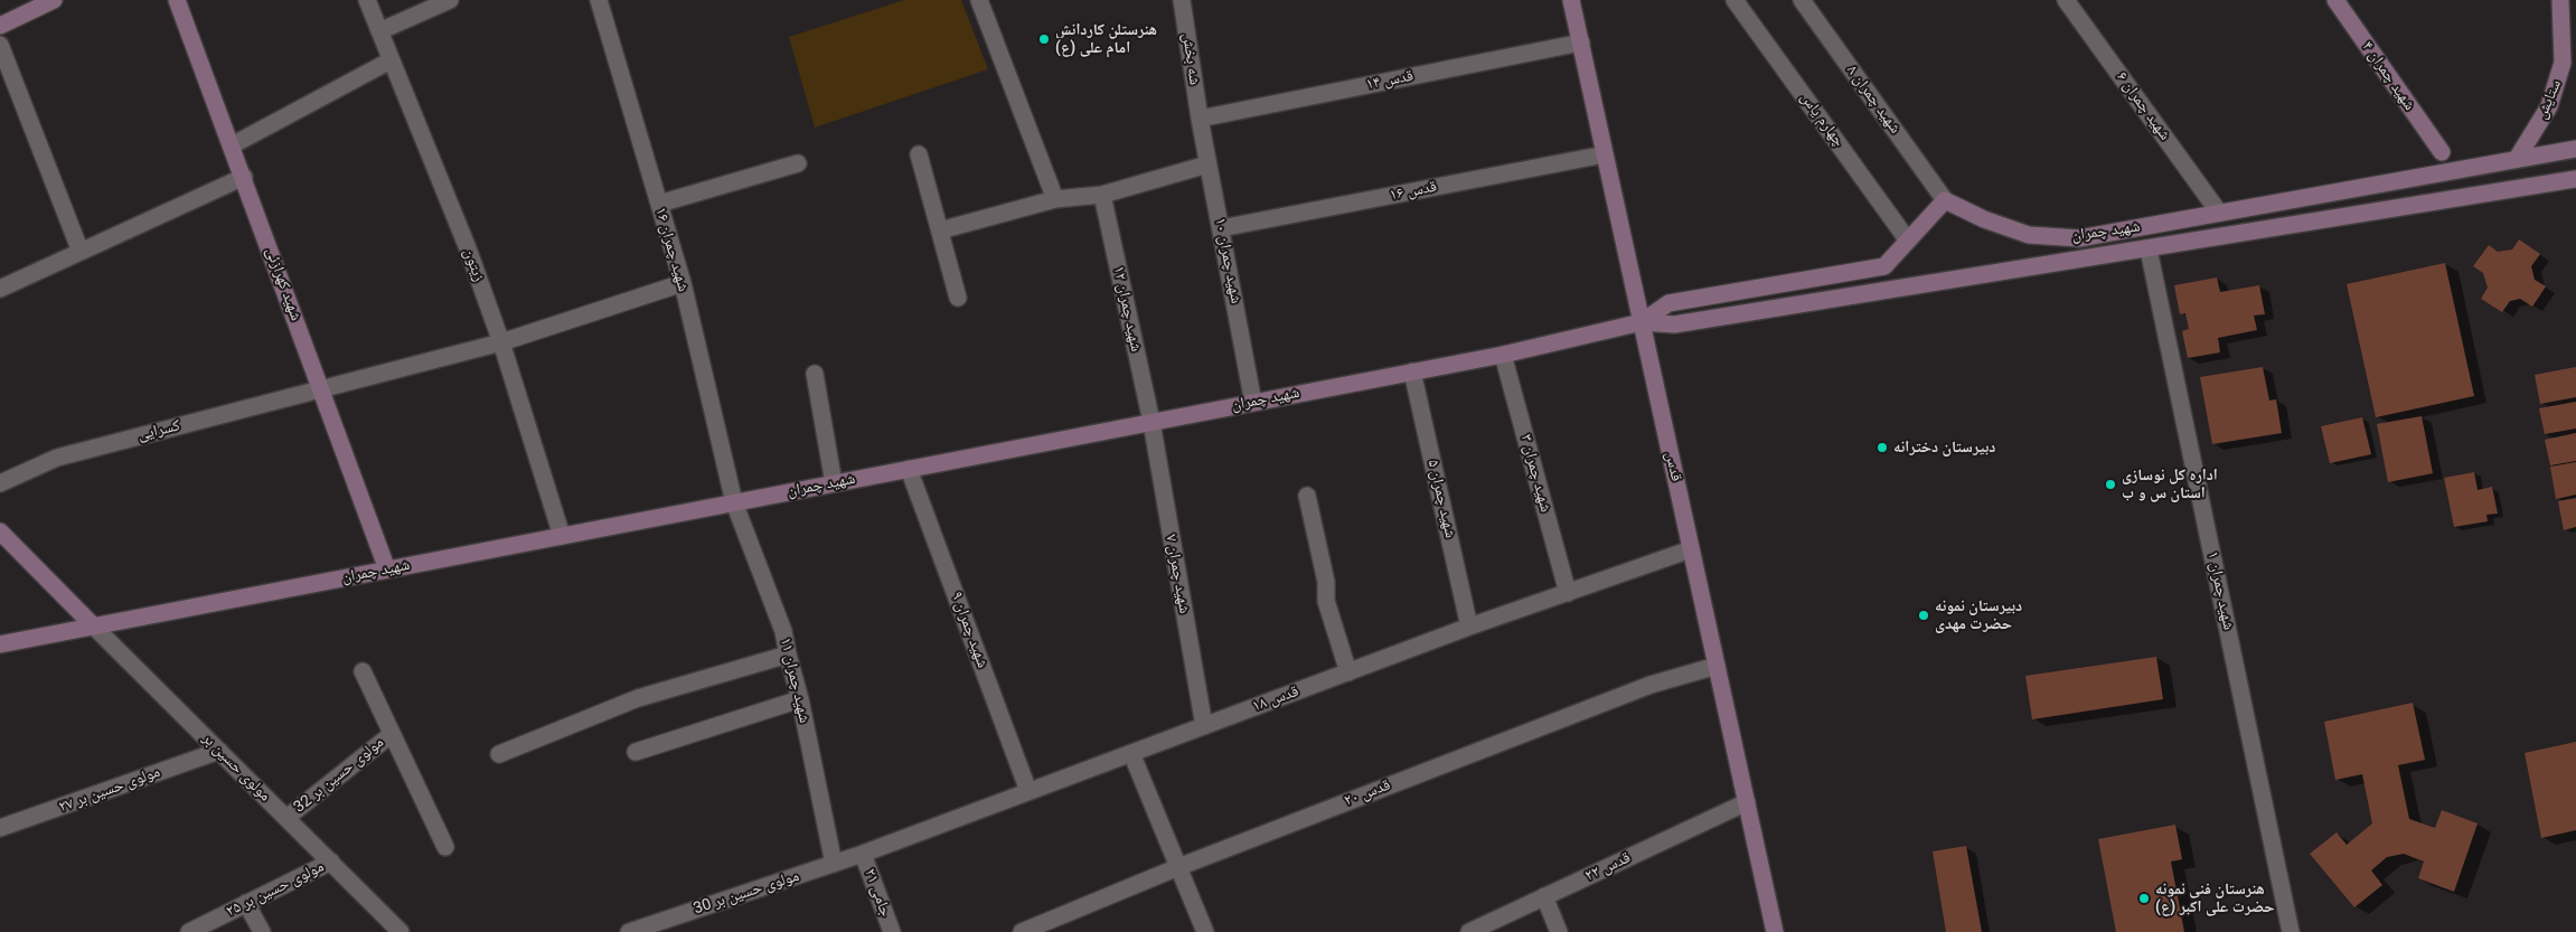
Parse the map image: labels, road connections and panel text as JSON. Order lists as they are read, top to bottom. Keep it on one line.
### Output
{"streets":{"street":["شه بخش","شهید چمران ۴","قدس ۱۴","شهید چمران ۸","ستایش","شهید چمران ۶","چهارم یاس","قدس ۱۶","شهید چمران","شهید چمران ۱۶","شهید چمران ۱۰","زیتون","شهید کهرازئی","شهید چمران ۱۲","کسرایی","قدس","شهید چمران ۳","شهید چمران ۵","شهید چمران ۷","شهید چمران ۱","شهید چمران ۹","شهید چمران ۱۱","قدس ۱۸","مولوی حسین بر","مولوی حسین بر 32","مولوی حسین بر ۲۷","قدس ۲۰","قدس ۲۲","مولوی حسین بر ۲۵","مولوی حسین بر 30","جامی ۲۱"]},"crossings":[["شه بخش","قدس ۱۴"],["شه بخش","شهید چمران ۱۰"],["قدس ۱۴","شهید چمران ۱۰"],["قدس ۱۴","قدس"],["شهید چمران ۸","شهید چمران"],["ستایش","شهید چمران"],["شهید چمران ۶","شهید چمران"],["چهارم یاس","شهید چمران"],["قدس ۱۶","شهید چمران ۱۰"],["قدس ۱۶","قدس"],["شهید چمران","شهید چمران ۱۶"],["شهید چمران","شهید چمران ۱۰"],["شهید چمران","زیتون"],["شهید چمران","شهید کهرازئی"],["شهید چمران","شهید چمران ۱۲"],["شهید چمران","قدس"],["شهید چمران","شهید چمران ۳"],["شهید چمران","شهید چمران ۵"],["شهید چمران","شهید چمران ۷"],["شهید چمران","شهید چمران ۱"],["شهید چمران","شهید چمران ۹"],["شهید چمران","شهید چمران ۱۱"],["شهید چمران","مولوی حسین بر"],["شهید چمران ۱۶","کسرایی"],["شهید چمران ۱۶","شهید چمران ۱۱"],["زیتون","کسرایی"],["شهید کهرازئی","کسرایی"],["شهید چمران ۱۲","شهید چمران ۷"],["قدس","قدس ۱۸"],["قدس","قدس ۲۰"],["قدس","قدس ۲۲"],["شهید چمران ۳","قدس ۱۸"],["شهید چمران ۵","قدس ۱۸"],["شهید چمران ۷","قدس ۱۸"],["شهید چمران ۹","قدس ۱۸"],["شهید چمران ۱۱","مولوی حسین بر 30"],["قدس ۱۸","مولوی حسین بر 30"],["قدس ۱۸","جامی ۲۱"],["مولوی حسین بر","مولوی حسین بر 32"],["مولوی حسین بر","مولوی حسین بر ۲۷"],["مولوی حسین بر","مولوی حسین بر ۲۵"],["مولوی حسین بر 30","جامی ۲۱"]],"places":["هنرستلن کاردانش امام علی (ع)","دبیرستان دخترانه","اداره کل نوسازی استان س و ب","دبیرستان نمونه حضرت مهدی","هنرستان فنی نمونه حضرت علی اکبر (ع)"]}
